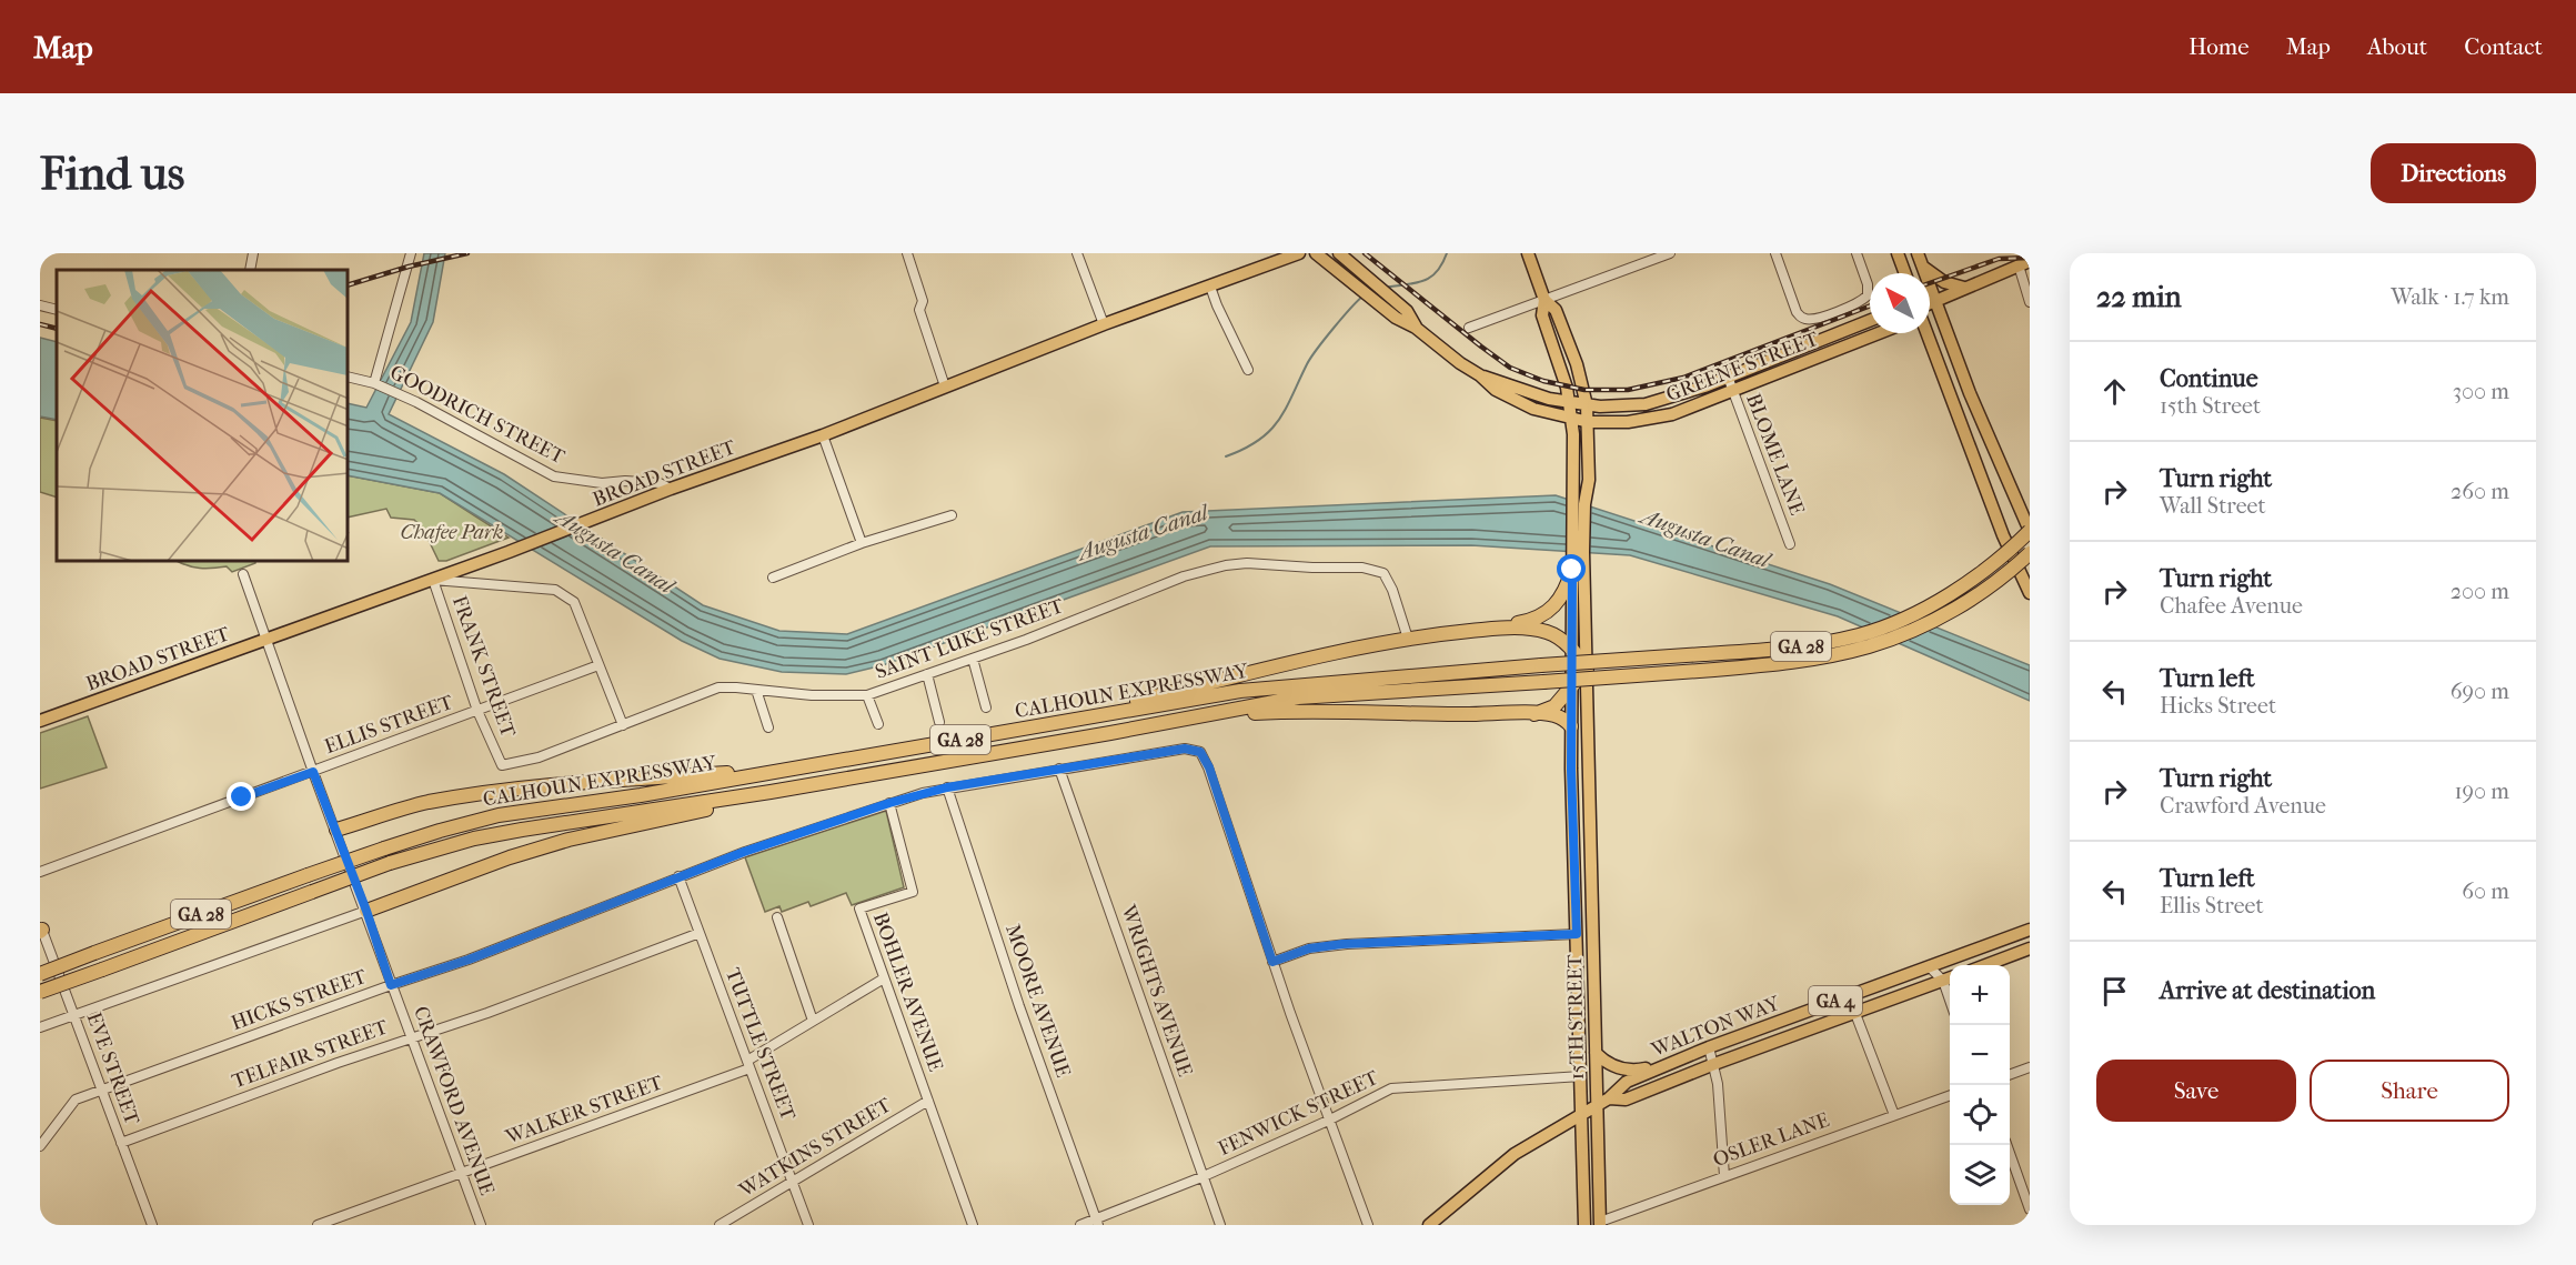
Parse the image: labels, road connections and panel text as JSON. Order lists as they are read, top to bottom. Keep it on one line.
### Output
{"streets":{"highway":["GA 28","CALHOUN EXPRESSWAY"],"main road":["GREENE STREET","BROAD STREET","GA 4","15TH STREET","WALTON WAY"],"street":["GOODRICH STREET","BLOME LANE","SAINT LUKE STREET","FRANK STREET","ELLIS STREET","WRIGHTS AVENUE","BOHLER AVENUE","HICKS STREET","MOORE AVENUE","TUTTLE STREET","TELFAIR STREET","EVE STREET","CRAWFORD AVENUE","WALKER STREET","FENWICK STREET","OSLER LANE","WATKINS STREET"]},"crossings":[["GREENE STREET","BLOME LANE"],["GREENE STREET","15TH STREET"],["GOODRICH STREET","BROAD STREET"],["BROAD STREET","FRANK STREET"],["BROAD STREET","CRAWFORD AVENUE"],["SAINT LUKE STREET","FRANK STREET"],["FRANK STREET","ELLIS STREET"],["ELLIS STREET","CRAWFORD AVENUE"],["WRIGHTS AVENUE","HICKS STREET"],["WRIGHTS AVENUE","FENWICK STREET"],["BOHLER AVENUE","HICKS STREET"],["BOHLER AVENUE","WALKER STREET"],["BOHLER AVENUE","WATKINS STREET"],["HICKS STREET","MOORE AVENUE"],["HICKS STREET","TUTTLE STREET"],["HICKS STREET","EVE STREET"],["HICKS STREET","CRAWFORD AVENUE"],["MOORE AVENUE","FENWICK STREET"],["15TH STREET","WALTON WAY"],["15TH STREET","FENWICK STREET"],["15TH STREET","OSLER LANE"],["TUTTLE STREET","TELFAIR STREET"],["TUTTLE STREET","WALKER STREET"],["TUTTLE STREET","WATKINS STREET"],["TELFAIR STREET","EVE STREET"],["TELFAIR STREET","CRAWFORD AVENUE"],["CRAWFORD AVENUE","WALKER STREET"]],"water":["Augusta Canal"],"parks":["Chafee Park"],"north":"top left","page":{"header":"Map","nav":["Home","Map","About","Contact"],"buttons":["Directions",["Save","Share"]],"title":"Find us","heading":["22 min","Walk · 1.7 km"],"list":[["Continue","15th Street","300 m"],["Turn right","Wall Street","260 m"],["Turn right","Chafee Avenue","200 m"],["Turn left","Hicks Street","690 m"],["Turn right","Crawford Avenue","190 m"],["Turn left","Ellis Street","60 m"],"Arrive at destination"],"map_buttons":["+","−"]}}
